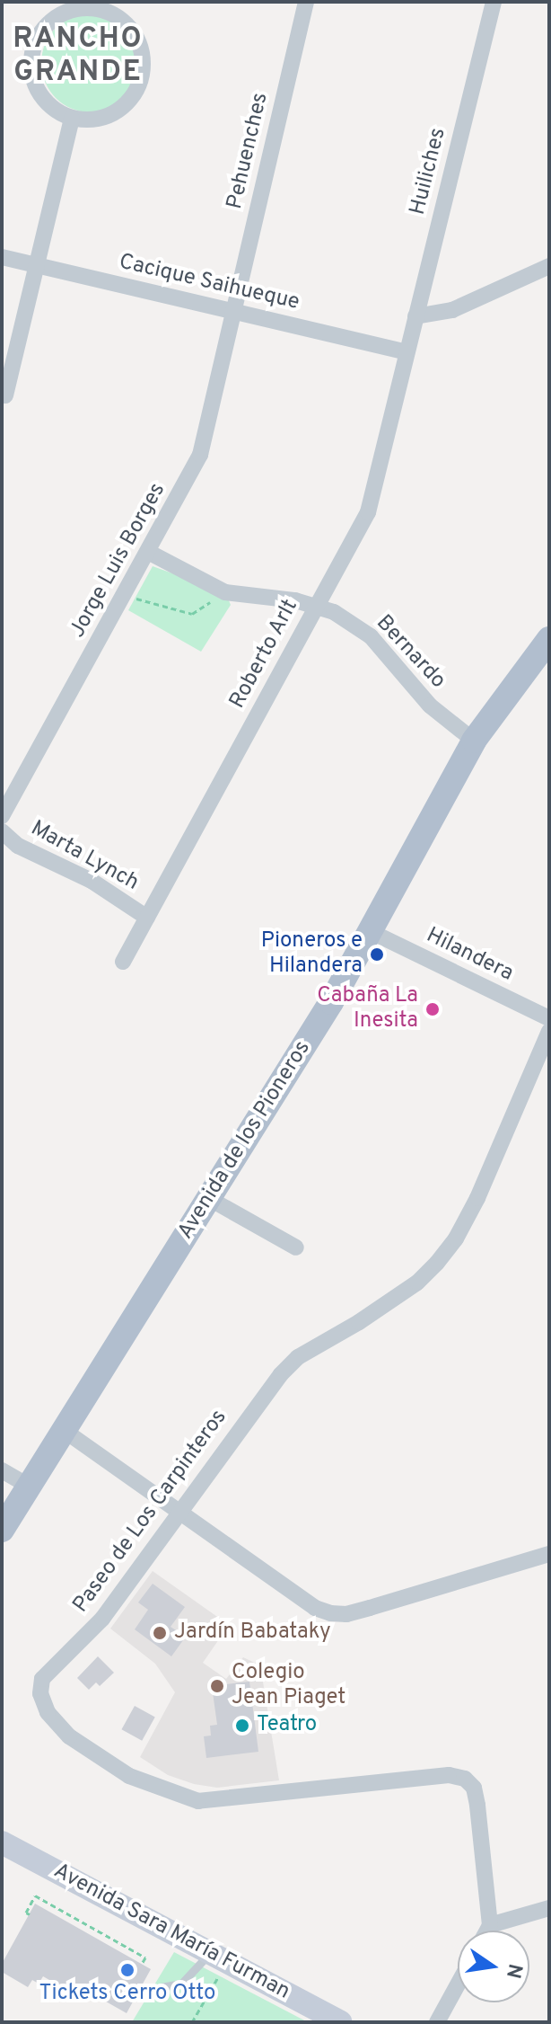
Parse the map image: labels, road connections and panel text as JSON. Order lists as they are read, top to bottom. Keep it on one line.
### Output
{"streets":{"main road":["Avenida de los Pioneros","Avenida Sara María Furman"],"street":["Pehuenches","Huiliches","Cacique Saihueque","Jorge Luis Borges","Bernardo","Roberto Arlt","Marta Lynch","Hilandera","Paseo de Los Carpinteros"]},"crossings":[["Pehuenches","Cacique Saihueque"],["Pehuenches","Jorge Luis Borges"],["Huiliches","Cacique Saihueque"],["Huiliches","Roberto Arlt"],["Cacique Saihueque","Jorge Luis Borges"],["Cacique Saihueque","Roberto Arlt"],["Jorge Luis Borges","Bernardo"],["Bernardo","Roberto Arlt"],["Bernardo","Avenida de los Pioneros"],["Roberto Arlt","Marta Lynch"],["Hilandera","Avenida de los Pioneros"]],"districts":["RANCHO GRANDE"],"places":["Pioneros e Hilandera","Cabaña La Inesita","Jardín Babataky","Colegio Jean Piaget","Teatro","Tickets Cerro Otto"],"north":"right"}
